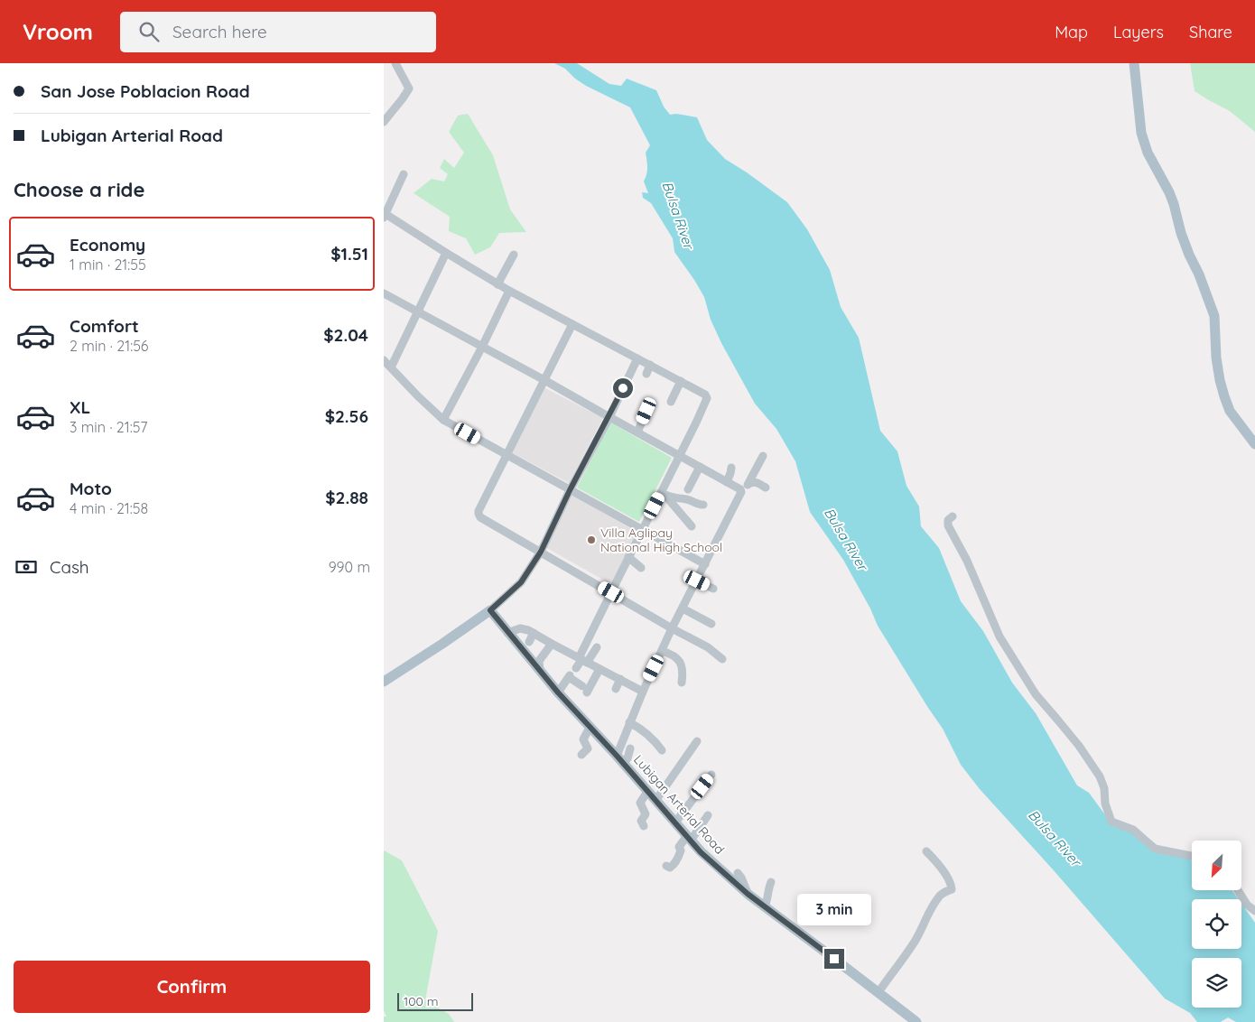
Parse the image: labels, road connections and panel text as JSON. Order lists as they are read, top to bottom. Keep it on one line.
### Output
{"streets":{"main road":["Lubigan Arterial Road"]},"water":["Bulsa River"],"places":["Villa Aglipay National High School"],"scale_bar":"100 m","north":"bottom left","page":{"header":"Vroom","search":"Search here","nav":["Map","Layers","Share"],"banner":["San Jose Poblacion Road","Lubigan Arterial Road"],"heading":"Choose a ride","list":[{"name":"Economy","note":"1 min · 21:55","value":"$1.51"},{"name":"Comfort","note":"2 min · 21:56","value":"$2.04"},{"name":"XL","note":"3 min · 21:57","value":"$2.56"},{"name":"Moto","note":"4 min · 21:58","value":"$2.88"}],"pay":["Cash","990 m"],"bubble":"3 min","buttons":"Confirm","scale":"100 m"}}
